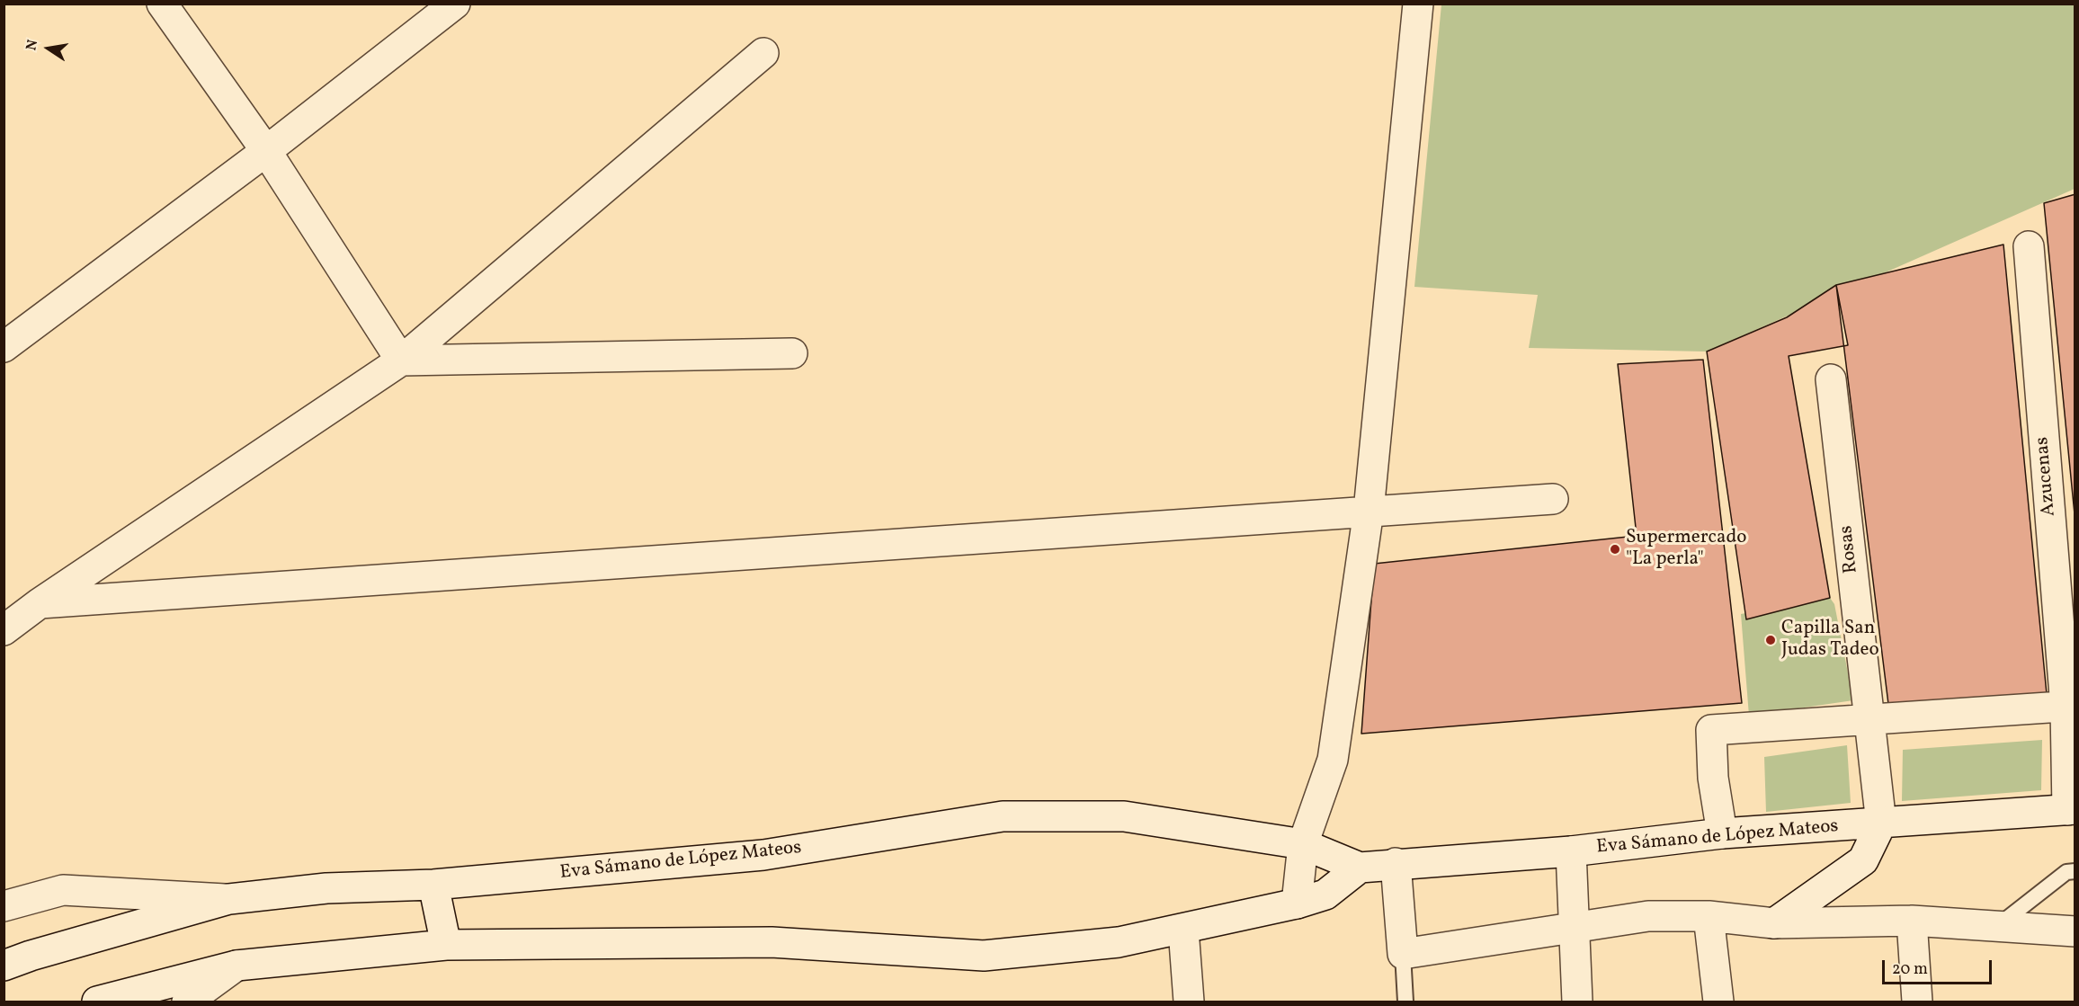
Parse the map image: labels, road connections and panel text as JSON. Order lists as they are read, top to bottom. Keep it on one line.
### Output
{"streets":{"street":["Azucenas","Rosas","Eva Sámano de López Mateos"]},"crossings":[["Azucenas","Eva Sámano de López Mateos"],["Rosas","Eva Sámano de López Mateos"]],"places":["Supermercado \"La perla\"","Capilla San Judas Tadeo"],"scale_bar":"20 m","north":"left"}
